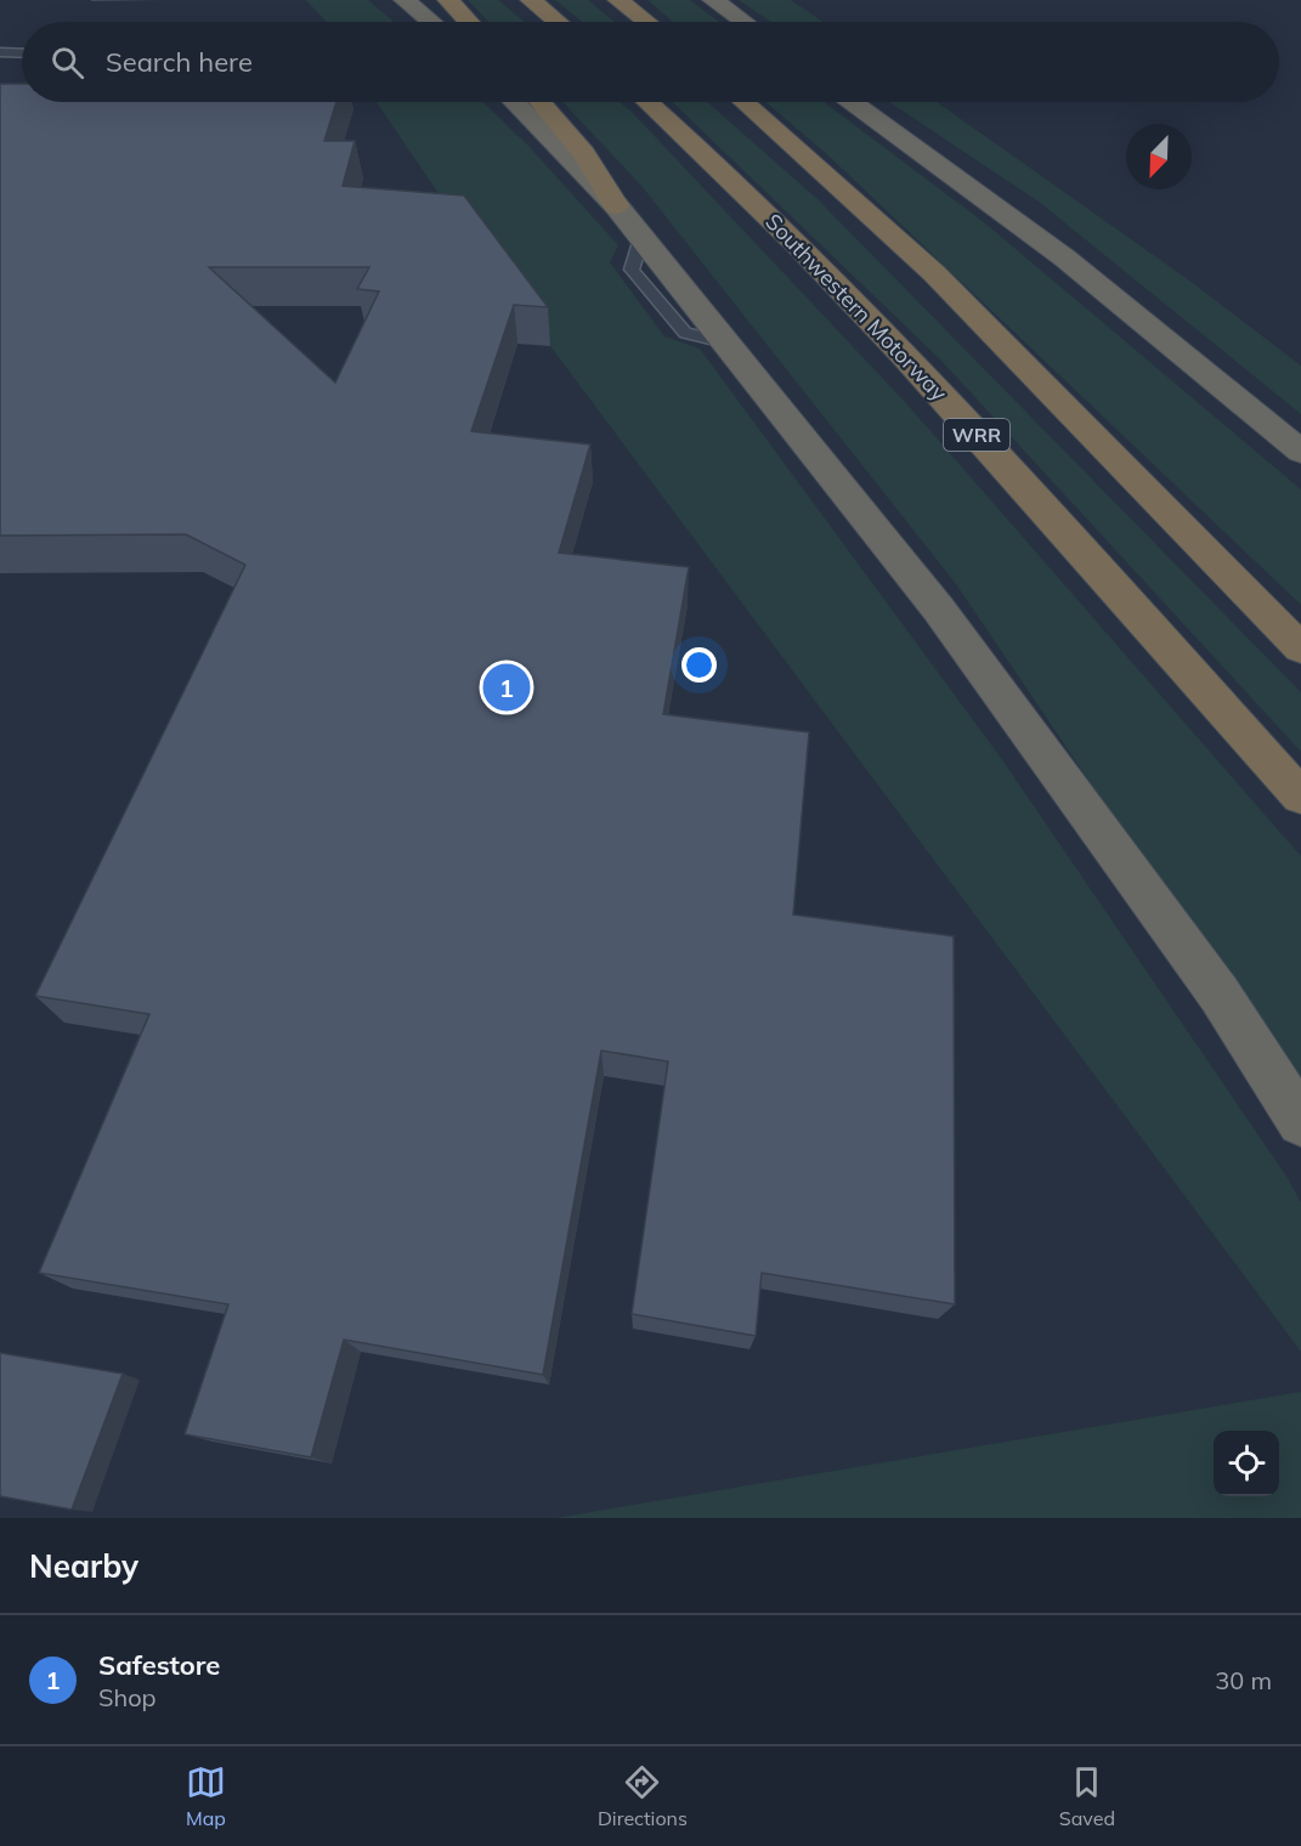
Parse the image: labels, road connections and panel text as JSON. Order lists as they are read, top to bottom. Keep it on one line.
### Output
{"streets":{"highway":["Southwestern Motorway","WRR"]},"north":"bottom left","page":{"search":"Search here","pins":"1","heading":"Nearby","list":[{"mark":"1","name":"Safestore","note":"Shop","value":"30 m"}],"nav":["Map","Directions","Saved"]}}
